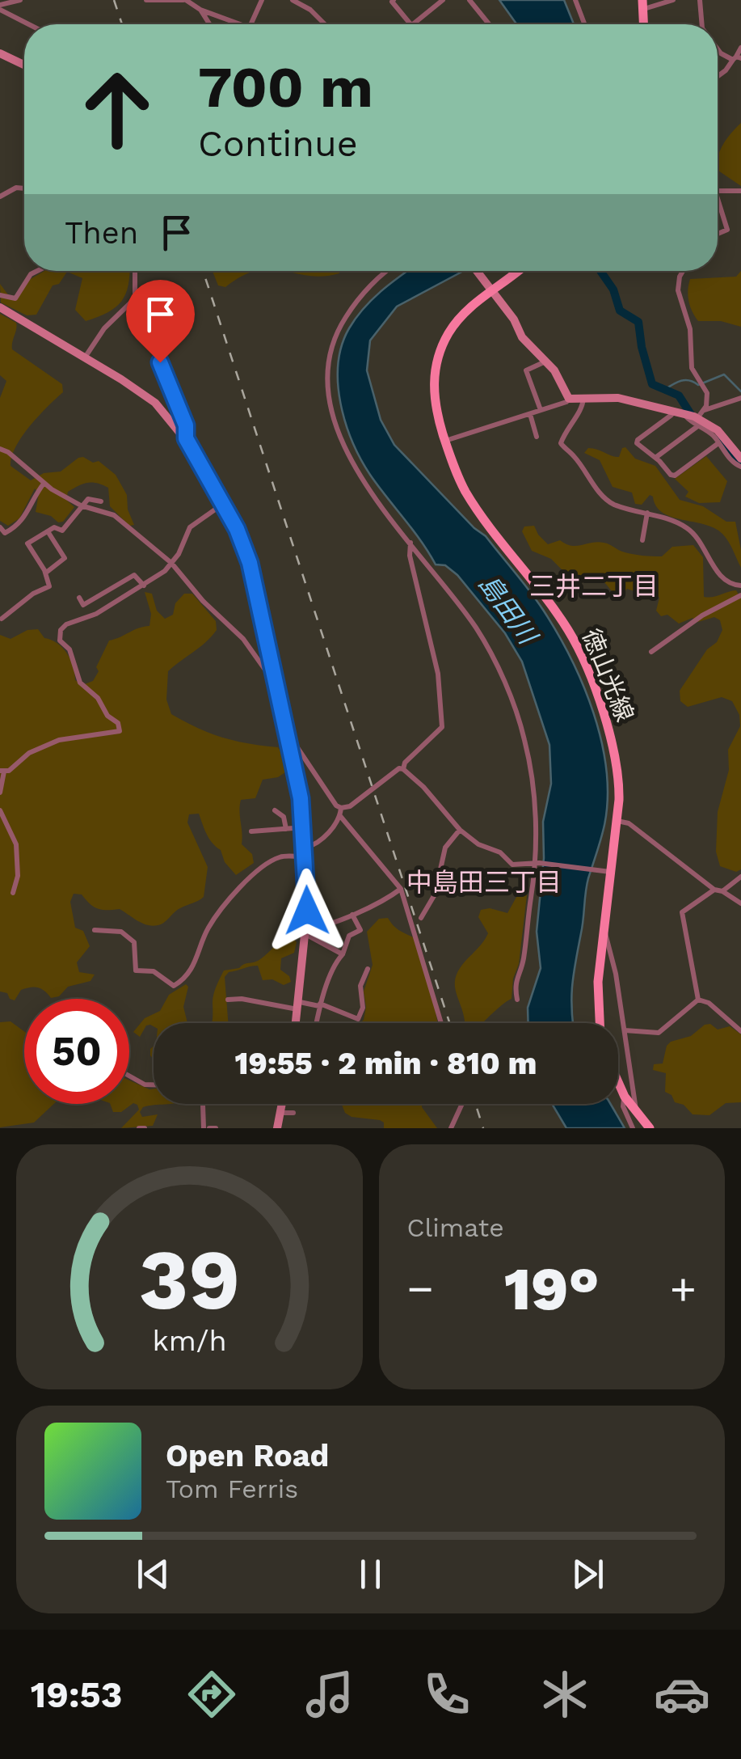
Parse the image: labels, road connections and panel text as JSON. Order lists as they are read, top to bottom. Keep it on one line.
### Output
{"streets":{"main road":["徳山光線"]},"districts":["三井二丁目","中島田三丁目"],"water":["島田川"],"page":{"turn":["700 m","Continue"],"then":"Then","limit":"50","trip":"19:55 · 2 min · 810 m","tile":"Climate","heat":["−","19°","+"],"song":["Open Road","Tom Ferris"],"tabs":"19:53","gauge":["39","km/h"]}}
